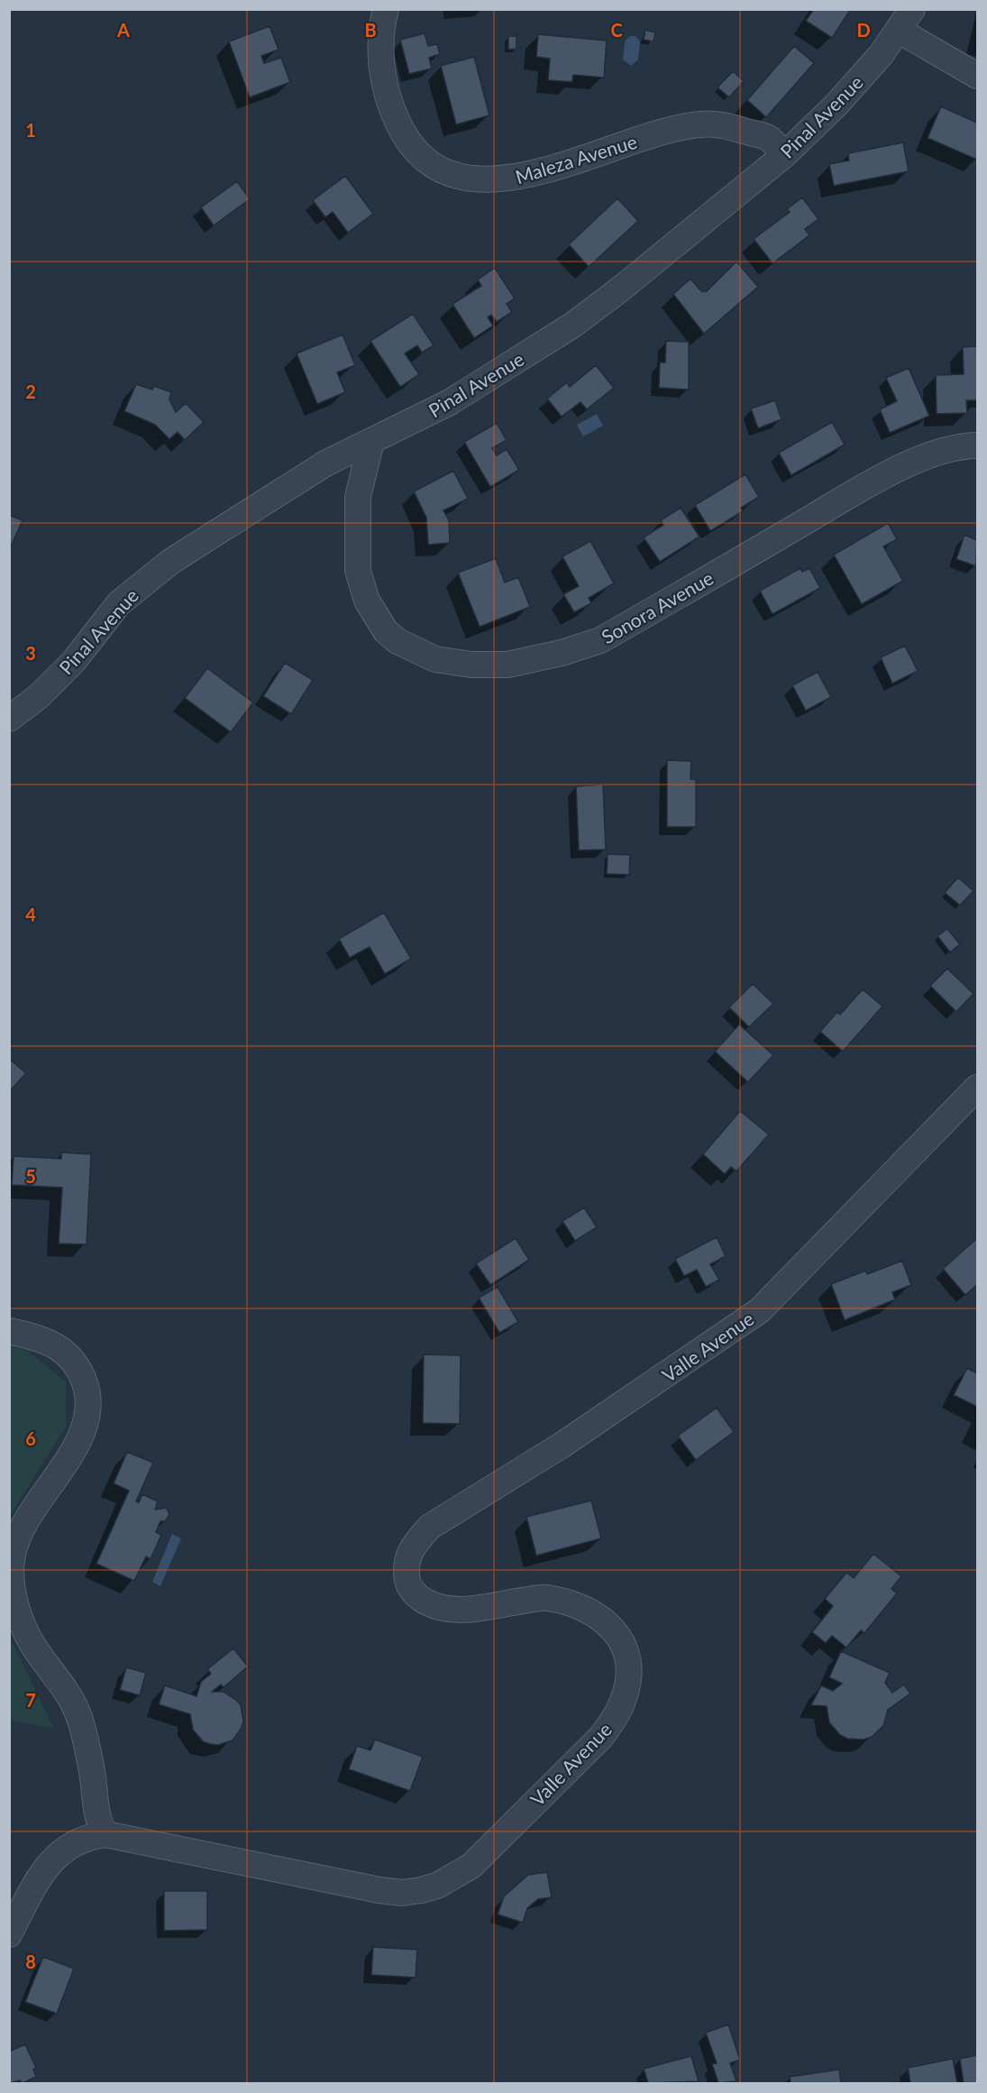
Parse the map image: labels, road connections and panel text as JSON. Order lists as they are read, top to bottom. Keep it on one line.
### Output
{"streets":{"street":["Pinal Avenue","Maleza Avenue","Sonora Avenue","Valle Avenue"]},"crossings":[["Pinal Avenue","Maleza Avenue"],["Pinal Avenue","Sonora Avenue"]],"grid":{"columns":["A","B","C","D"],"rows":["1","2","3","4","5","6","7","8"]}}
